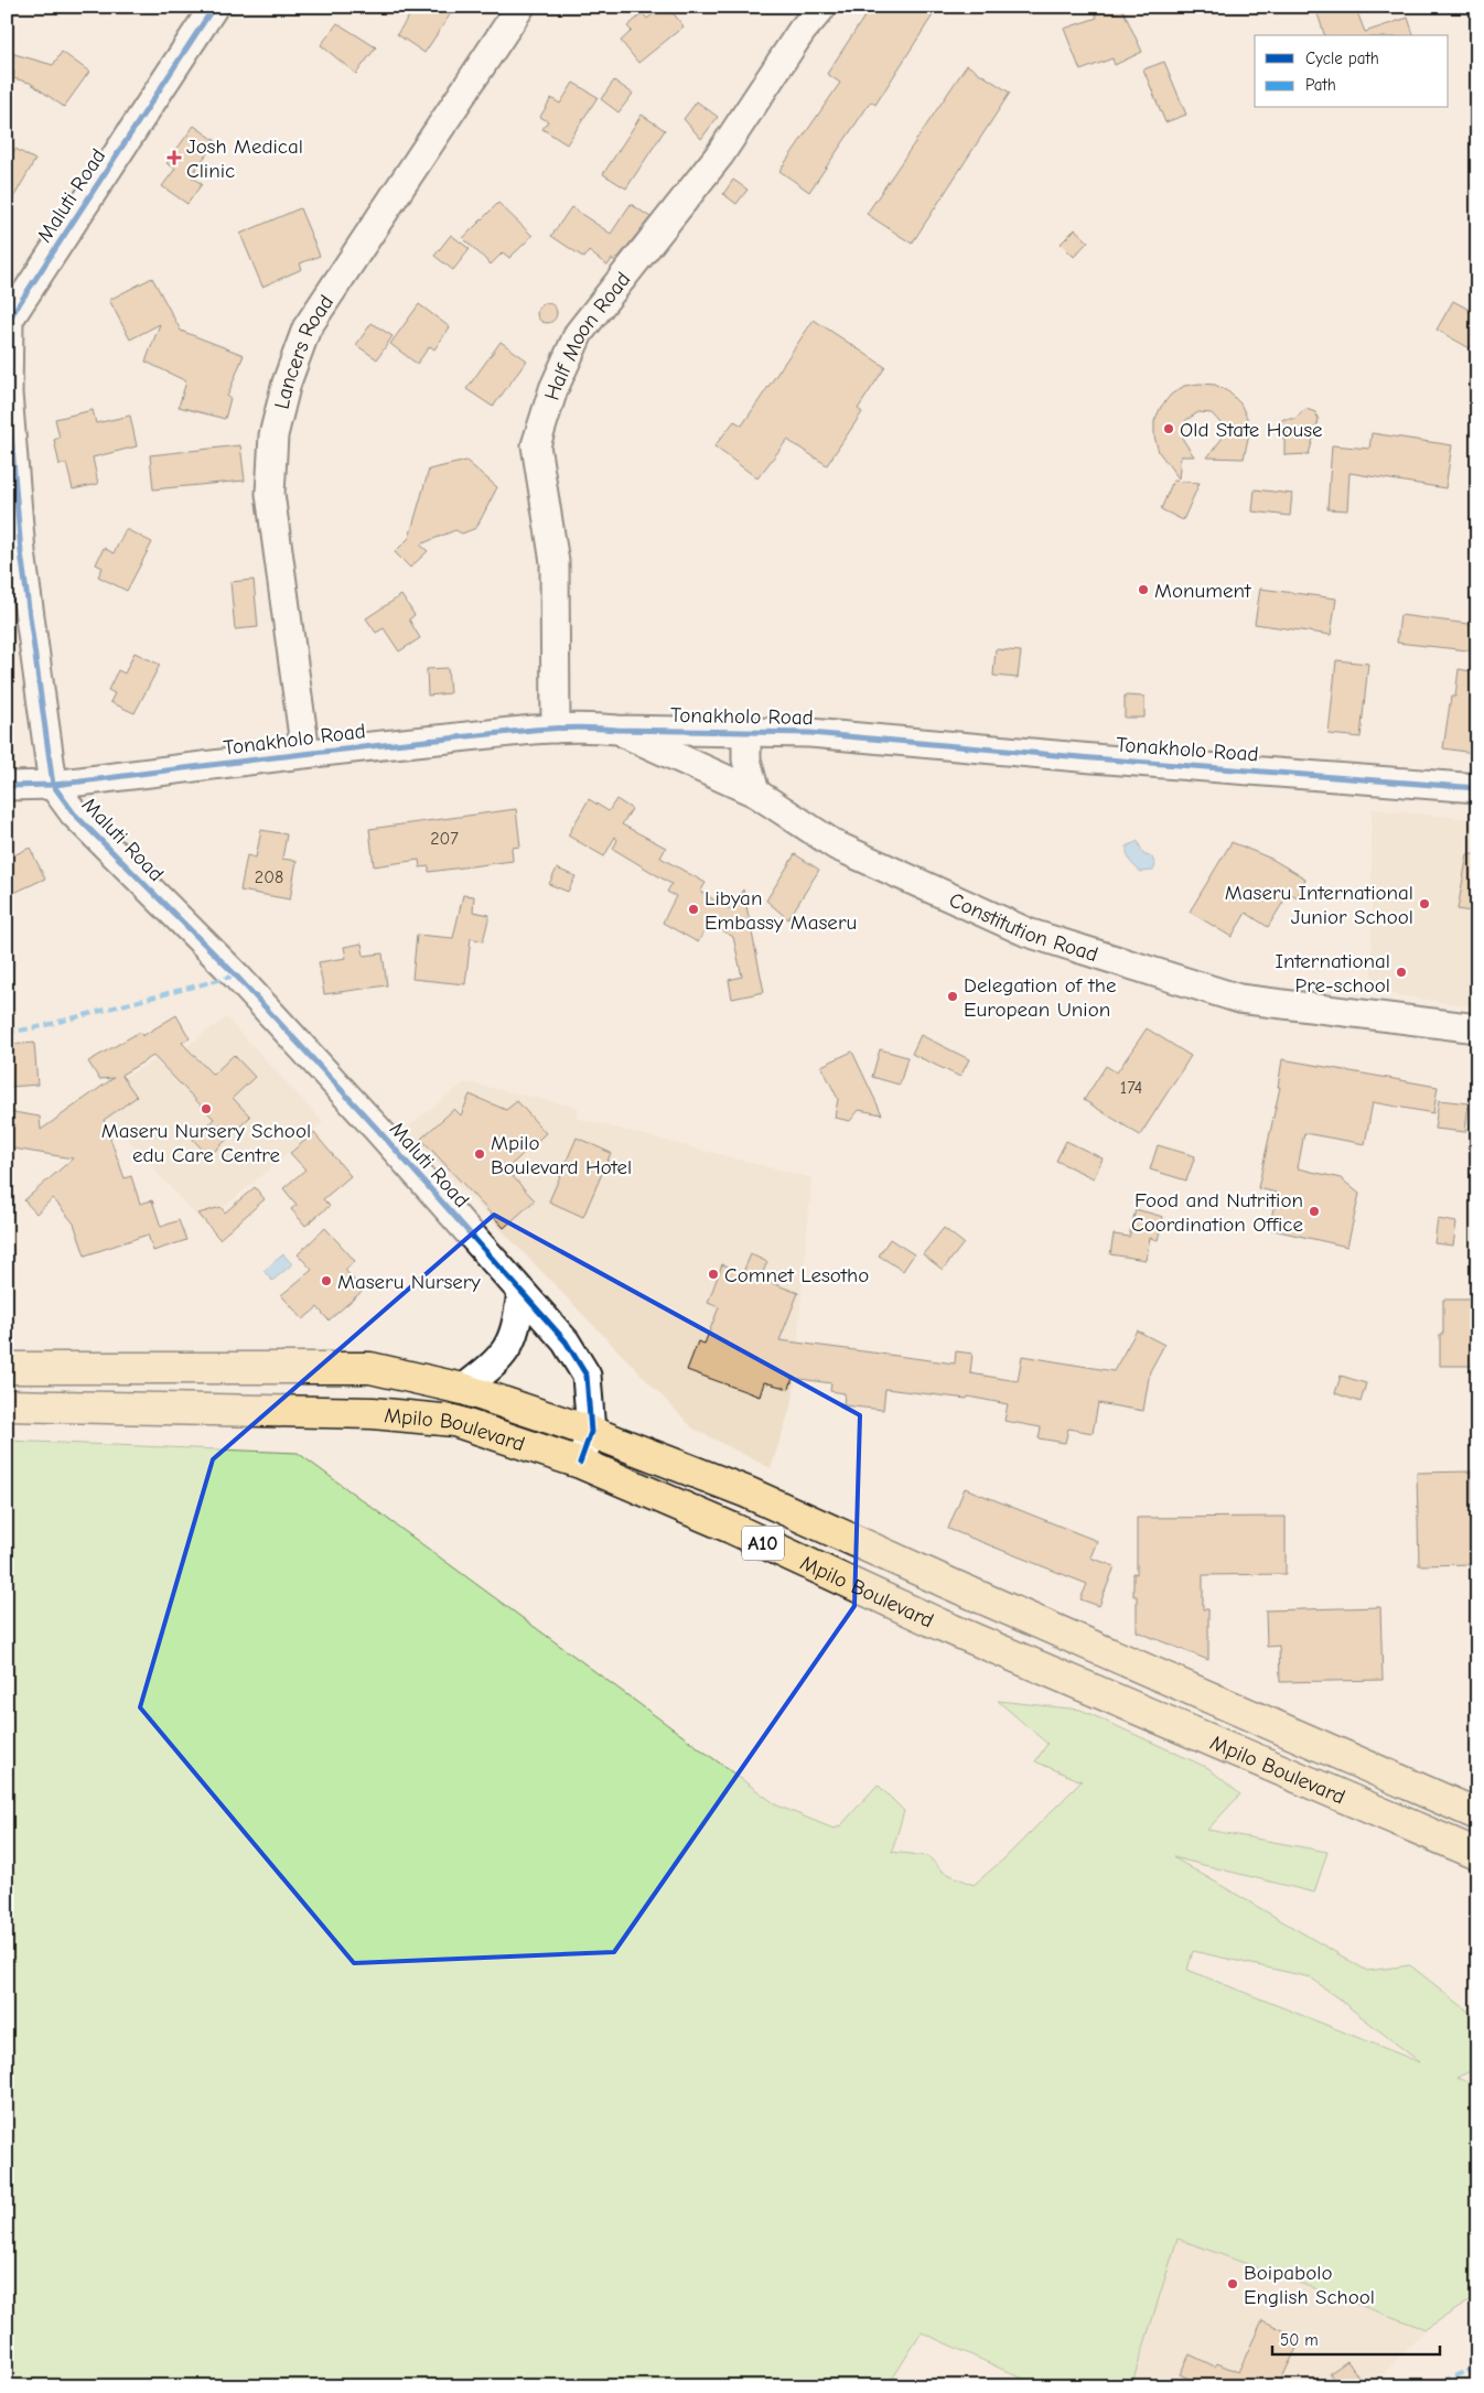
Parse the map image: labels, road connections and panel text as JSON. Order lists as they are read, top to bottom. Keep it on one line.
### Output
{"streets":{"highway":["Mpilo Boulevard","A10"],"street":["Maluti Road","Half Moon Road","Lancers Road","Tonakholo Road","Constitution Road"]},"crossings":[["Maluti Road","Tonakholo Road"],["Maluti Road","Mpilo Boulevard"],["Half Moon Road","Tonakholo Road"],["Lancers Road","Tonakholo Road"],["Tonakholo Road","Constitution Road"]],"places":{"health":["Josh Medical Clinic"],"other":["Old State House","Monument","Maseru International Junior School","Libyan Embassy Maseru","International Pre-school","Delegation of the European Union","Maseru Nursery School edu Care Centre","Mpilo Boulevard Hotel","Food and Nutrition Coordination Office","Comnet Lesotho","Maseru Nursery","Boipabolo English School"]},"house_numbers":["207","208","174"],"legend":["Cycle path","Path"],"scale_bar":"50 m"}
